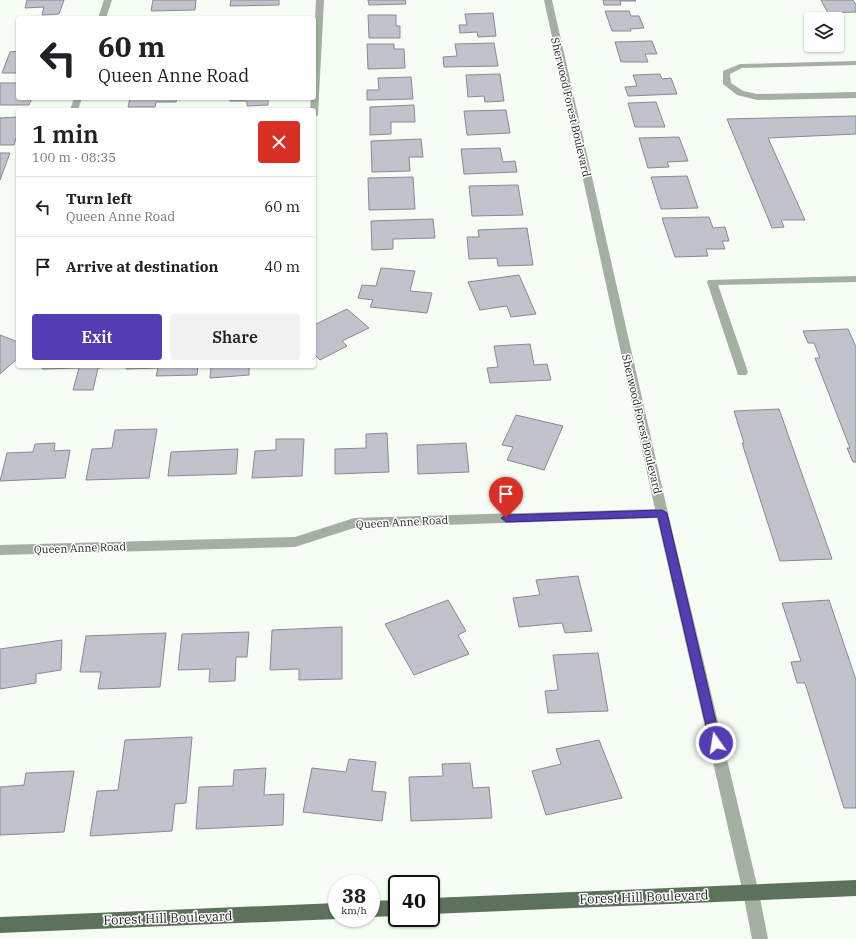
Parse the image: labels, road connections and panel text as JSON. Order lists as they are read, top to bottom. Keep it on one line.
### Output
{"streets":{"main road":["Forest Hill Boulevard"],"street":["Sherwood Forest Boulevard","Queen Anne Road"]},"crossings":[["Sherwood Forest Boulevard","Queen Anne Road"],["Sherwood Forest Boulevard","Forest Hill Boulevard"]],"page":{"turn":["60 m","Queen Anne Road"],"heading":["1 min","100 m · 08:35"],"list":[{"name":"Turn left","note":"Queen Anne Road","value":"60 m"},{"name":"Arrive at destination","value":"40 m"}],"buttons":["Exit","Share"],"speed":"38 km/h","limit":"40"}}
